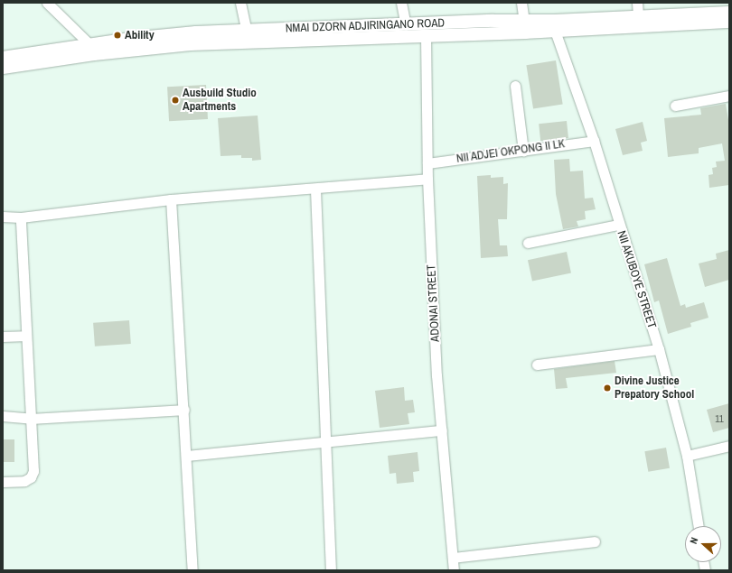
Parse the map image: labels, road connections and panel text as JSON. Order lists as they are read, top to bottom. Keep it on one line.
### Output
{"streets":{"main road":["NMAI DZORN ADJIRINGANO ROAD"],"street":["NII ADJEI OKPONG II LK","NII AKUBOYE STREET","ADONAI STREET"]},"crossings":[["NMAI DZORN ADJIRINGANO ROAD","NII AKUBOYE STREET"],["NMAI DZORN ADJIRINGANO ROAD","ADONAI STREET"],["NII ADJEI OKPONG II LK","NII AKUBOYE STREET"],["NII ADJEI OKPONG II LK","ADONAI STREET"]],"places":["Ability","Ausbuild Studio Apartments","Divine Justice Prepatory School"],"house_numbers":["11"],"north":"left"}
